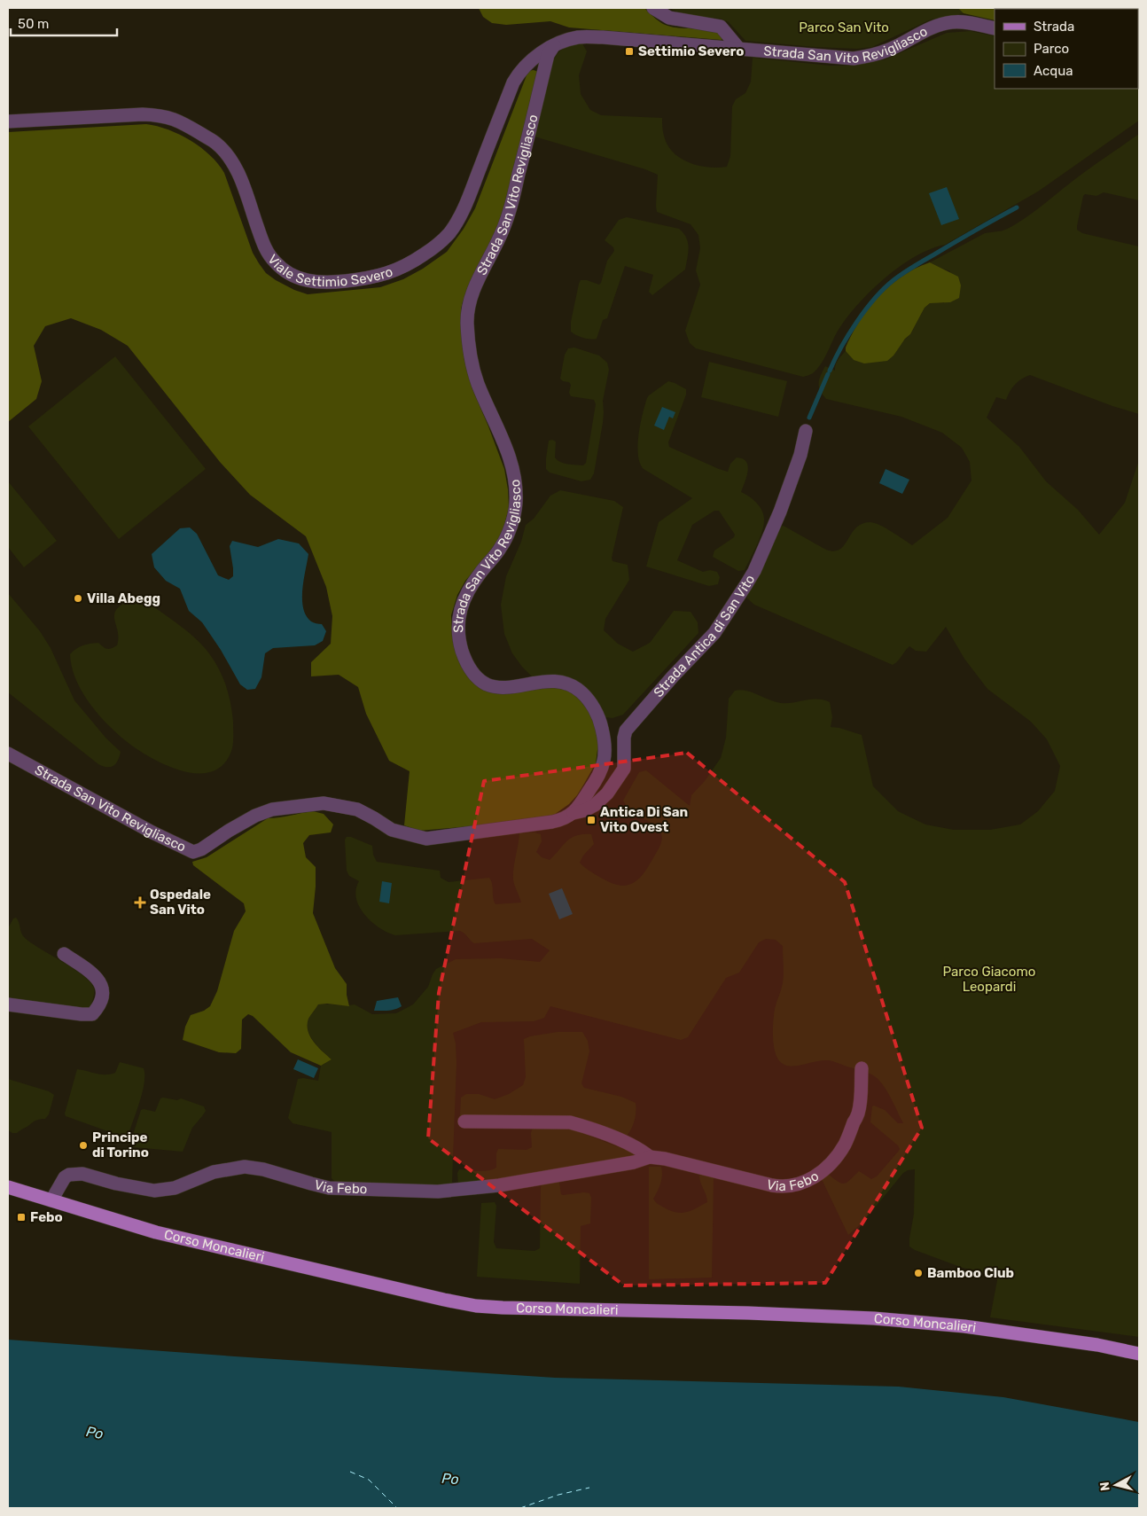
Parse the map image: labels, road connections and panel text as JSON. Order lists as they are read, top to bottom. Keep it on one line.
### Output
{"streets":{"main road":["Corso Moncalieri"],"street":["Strada San Vito Revigliasco","Viale Settimio Severo","Strada Antica di San Vito","Via Febo"]},"crossings":[["Strada San Vito Revigliasco","Viale Settimio Severo"],["Strada San Vito Revigliasco","Strada Antica di San Vito"],["Via Febo","Corso Moncalieri"]],"water":["Po"],"parks":["Parco San Vito","Parco Giacomo Leopardi"],"places":{"transit":["Settimio Severo","Antica Di San Vito Ovest","Febo"],"other":["Villa Abegg","Principe di Torino","Bamboo Club"],"health":["Ospedale San Vito"]},"legend":["Strada","Parco","Acqua"],"scale_bar":"50 m","north":"left"}
